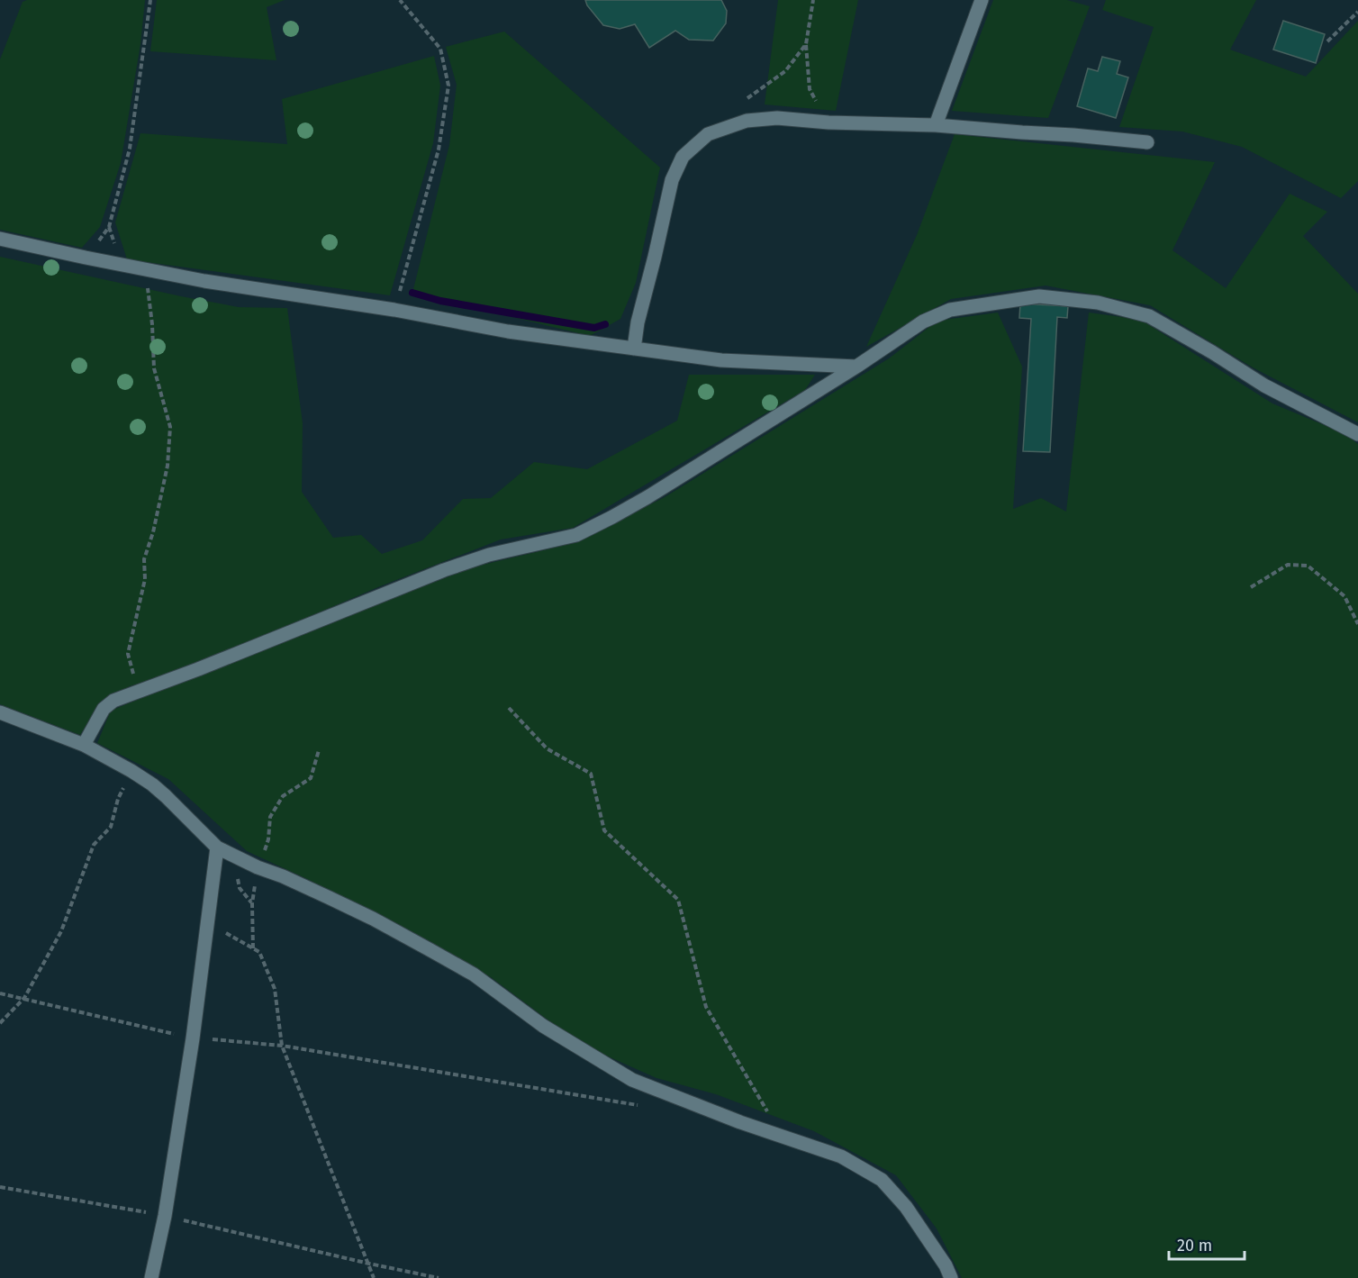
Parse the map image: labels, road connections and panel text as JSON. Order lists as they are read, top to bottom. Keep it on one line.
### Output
{"scale_bar":"20 m"}
